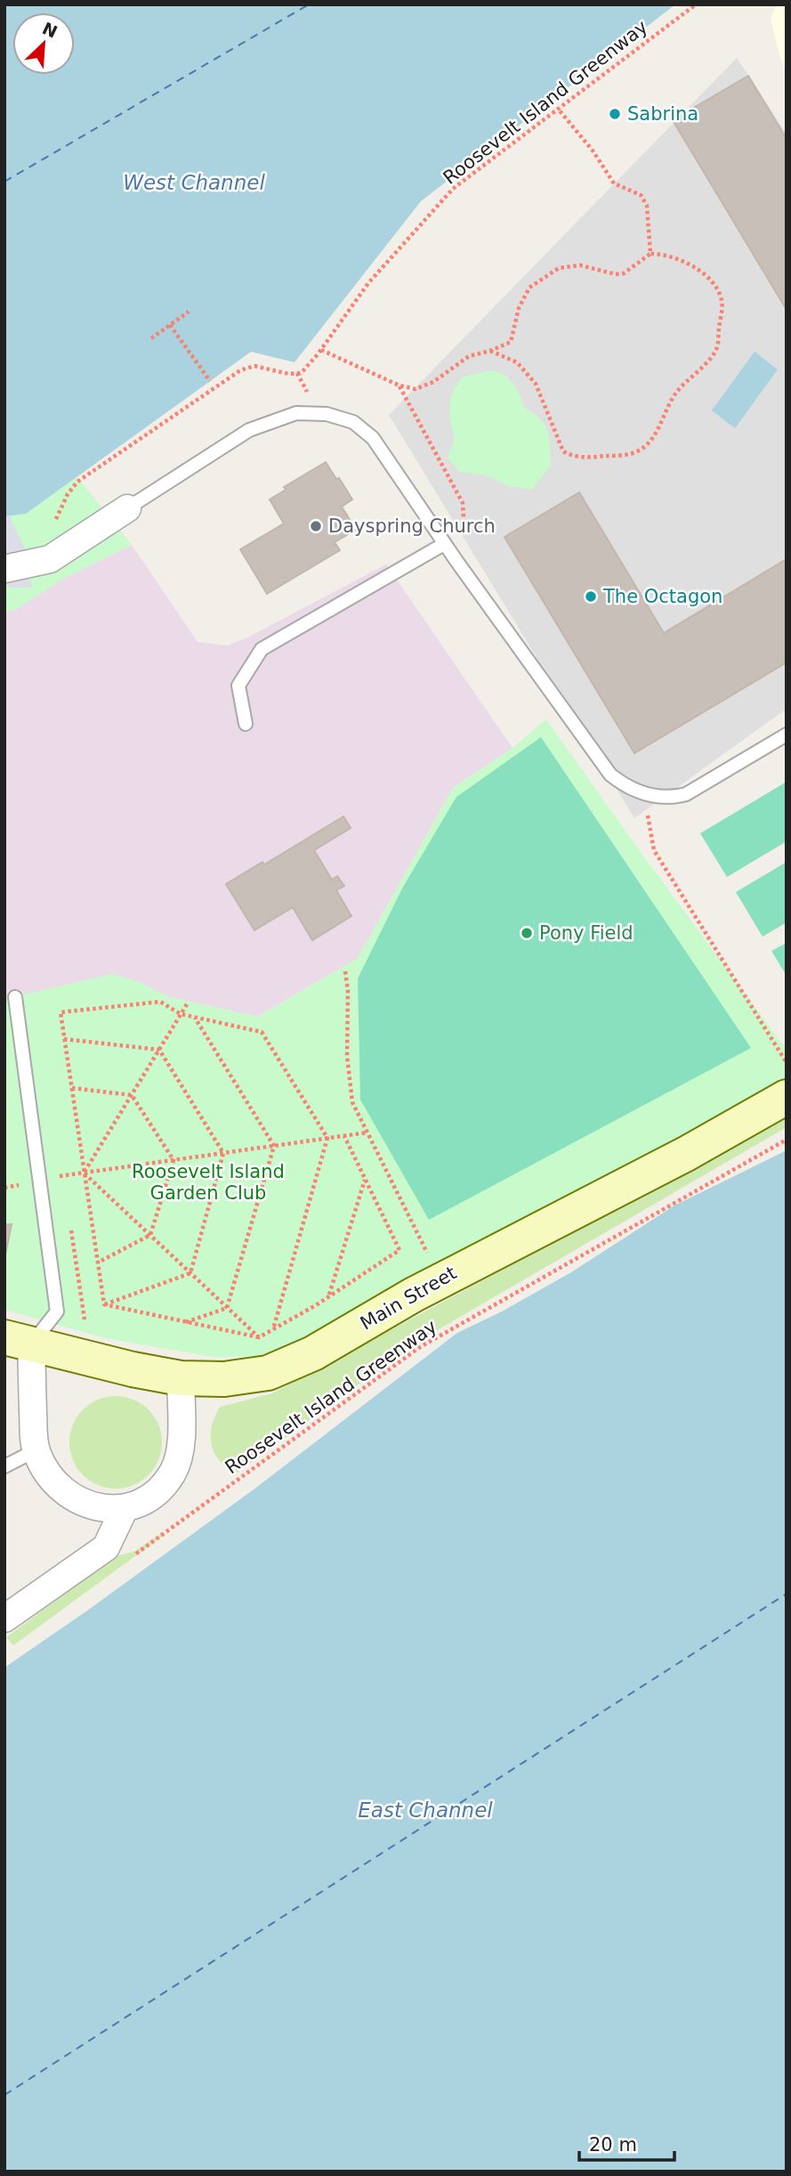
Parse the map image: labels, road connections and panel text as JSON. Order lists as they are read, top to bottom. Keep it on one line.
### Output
{"streets":{"street":["Main Street"],"path":["Roosevelt Island Greenway"]},"water":["West Channel","East Channel"],"parks":["Roosevelt Island Garden Club"],"places":["Sabrina","Dayspring Church","The Octagon","Pony Field"],"scale_bar":"20 m","north":"top right"}
